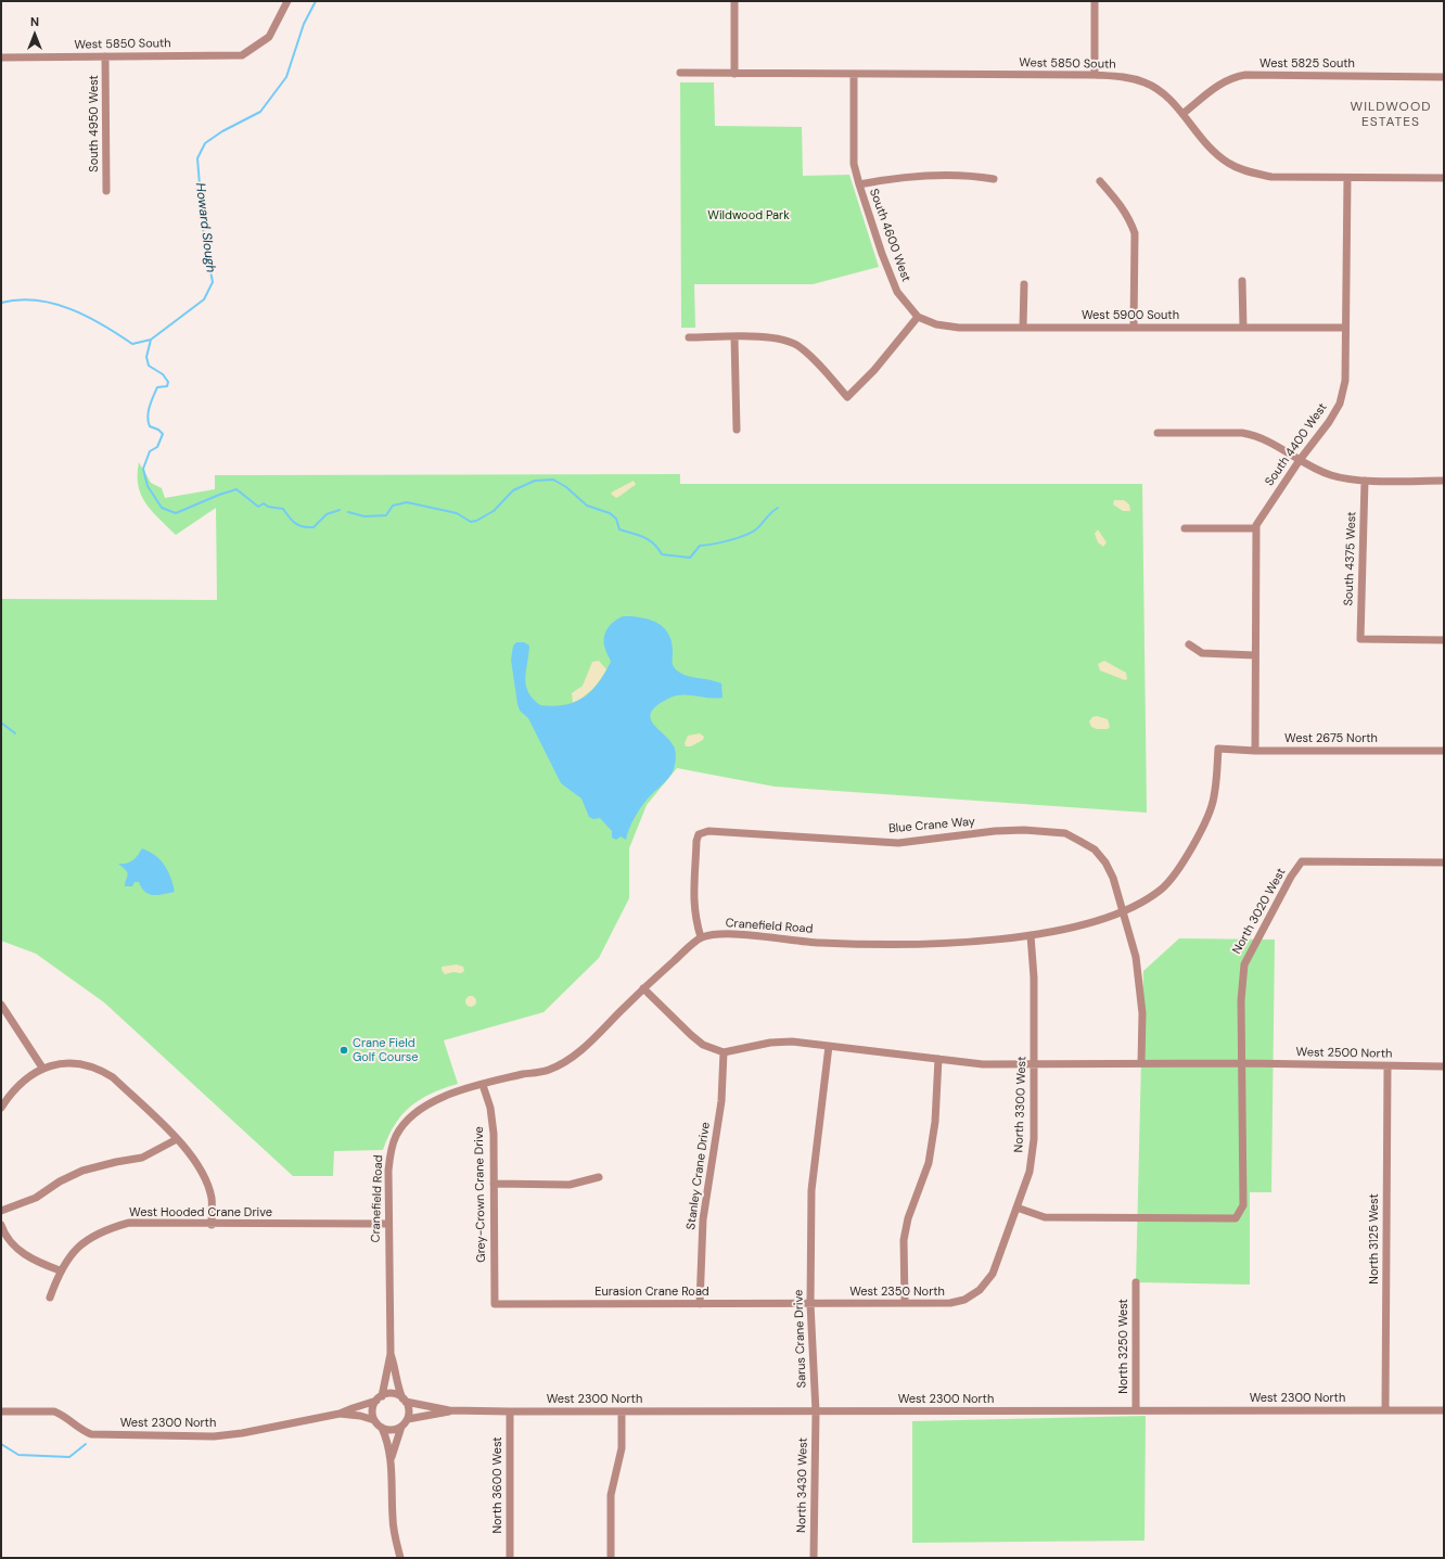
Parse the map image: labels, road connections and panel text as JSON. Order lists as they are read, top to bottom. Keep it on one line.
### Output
{"streets":{"street":["West 5850 South","West 5825 South","South 4950 West","South 4600 West","West 5900 South","South 4400 West","South 4375 West","West 2675 North","Blue Crane Way","North 3020 West","Cranefield Road","West 2500 North","North 3300 West","Stanley Crane Drive","Grey-Crown Crane Drive","West Hooded Crane Drive","North 3125 West","Eurasion Crane Road","West 2350 North","Sarus Crane Drive","North 3250 West","West 2300 North","North 3600 West","North 3430 West"]},"crossings":[["West 5850 South","West 5825 South"],["West 5850 South","South 4950 West"],["West 5850 South","South 4600 West"],["West 5850 South","South 4400 West"],["South 4600 West","West 5900 South"],["West 5900 South","South 4400 West"],["West 2675 North","Cranefield Road"],["Blue Crane Way","Cranefield Road"],["Blue Crane Way","West 2500 North"],["North 3020 West","West 2500 North"],["Cranefield Road","North 3300 West"],["Cranefield Road","Grey-Crown Crane Drive"],["Cranefield Road","West Hooded Crane Drive"],["West 2500 North","North 3300 West"],["West 2500 North","Stanley Crane Drive"],["West 2500 North","North 3125 West"],["West 2500 North","Sarus Crane Drive"],["North 3300 West","West 2350 North"],["Stanley Crane Drive","Eurasion Crane Road"],["Grey-Crown Crane Drive","Eurasion Crane Road"],["North 3125 West","West 2300 North"],["Eurasion Crane Road","West 2350 North"],["Eurasion Crane Road","Sarus Crane Drive"],["West 2350 North","Sarus Crane Drive"],["Sarus Crane Drive","West 2300 North"],["Sarus Crane Drive","North 3430 West"],["North 3250 West","West 2300 North"],["West 2300 North","North 3600 West"],["West 2300 North","North 3430 West"]],"districts":["WILDWOOD ESTATES"],"water":["Howard Slough"],"parks":["Wildwood Park"],"places":["Crane Field Golf Course"],"north":"top"}
